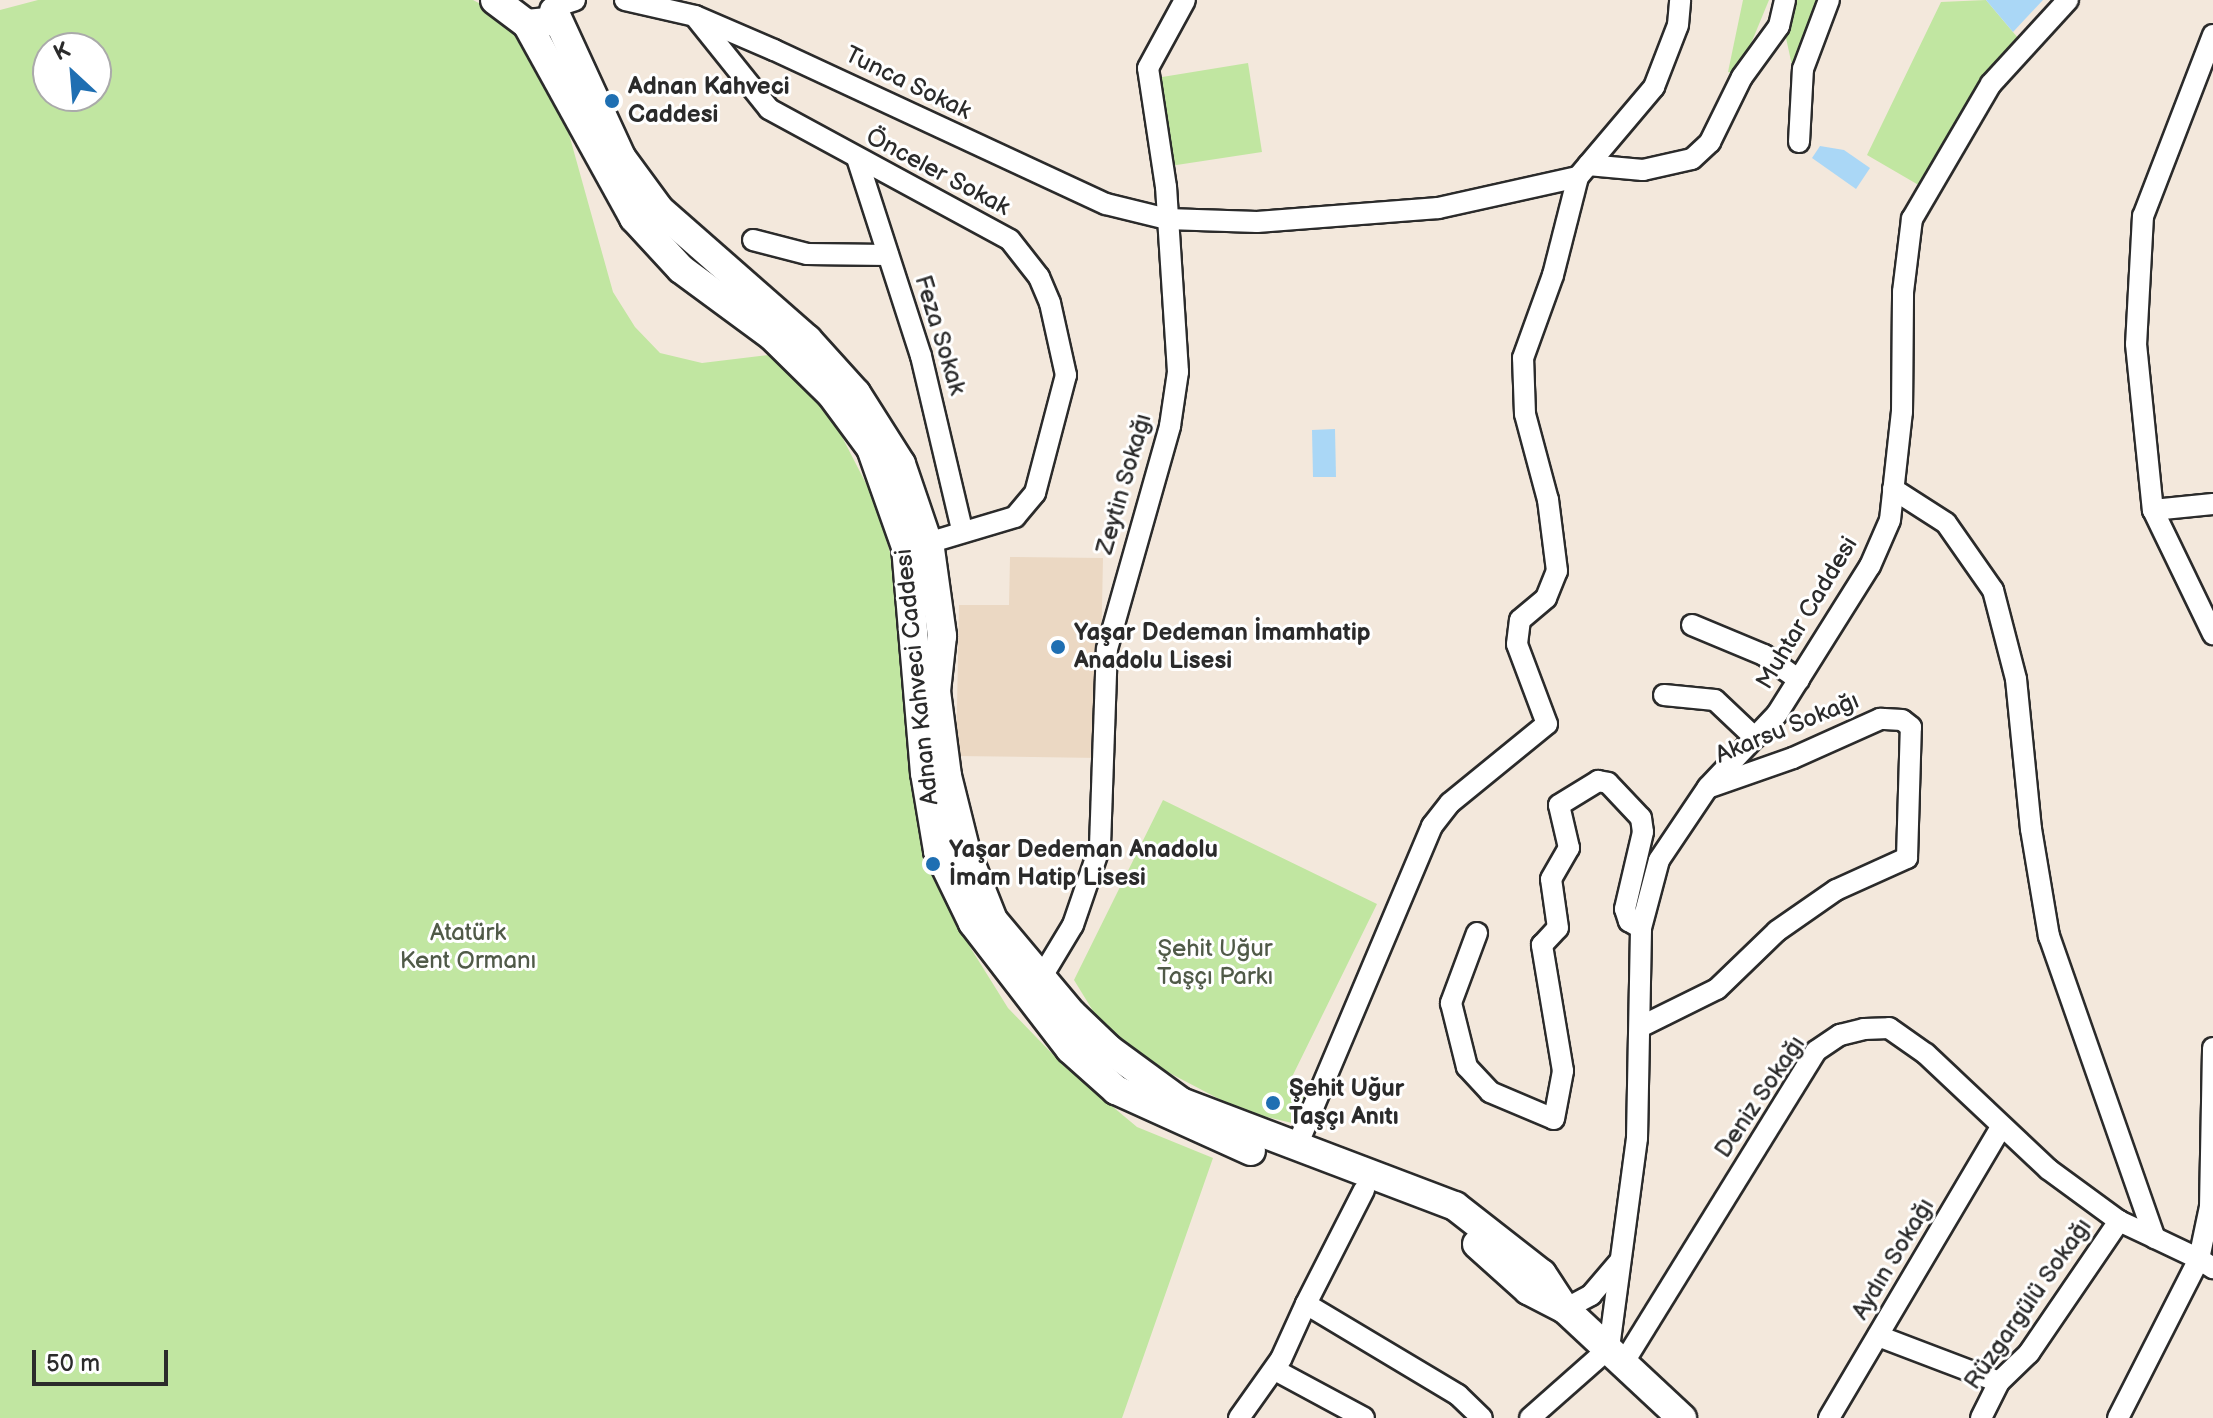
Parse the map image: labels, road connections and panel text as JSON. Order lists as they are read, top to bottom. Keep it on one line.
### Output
{"streets":{"main road":["Adnan Kahveci Caddesi"],"street":["Tunca Sokak","Önceler Sokak","Feza Sokak","Zeytin Sokağı","Muhtar Caddesi","Akarsu Sokağı","Deniz Sokağı","Aydın Sokağı","Rüzgargülü Sokağı"]},"crossings":[["Tunca Sokak","Önceler Sokak"],["Tunca Sokak","Zeytin Sokağı"],["Önceler Sokak","Feza Sokak"],["Önceler Sokak","Adnan Kahveci Caddesi"],["Zeytin Sokağı","Adnan Kahveci Caddesi"],["Muhtar Caddesi","Adnan Kahveci Caddesi"],["Muhtar Caddesi","Akarsu Sokağı"],["Muhtar Caddesi","Deniz Sokağı"],["Adnan Kahveci Caddesi","Deniz Sokağı"],["Deniz Sokağı","Aydın Sokağı"],["Deniz Sokağı","Rüzgargülü Sokağı"]],"parks":["Atatürk Kent Ormanı","Şehit Uğur Taşçı Parkı"],"places":["Adnan Kahveci Caddesi","Yaşar Dedeman İmamhatip Anadolu Lisesi","Yaşar Dedeman Anadolu İmam Hatip Lisesi","Şehit Uğur Taşçı Anıtı"],"scale_bar":"50 m","north":"top left"}
